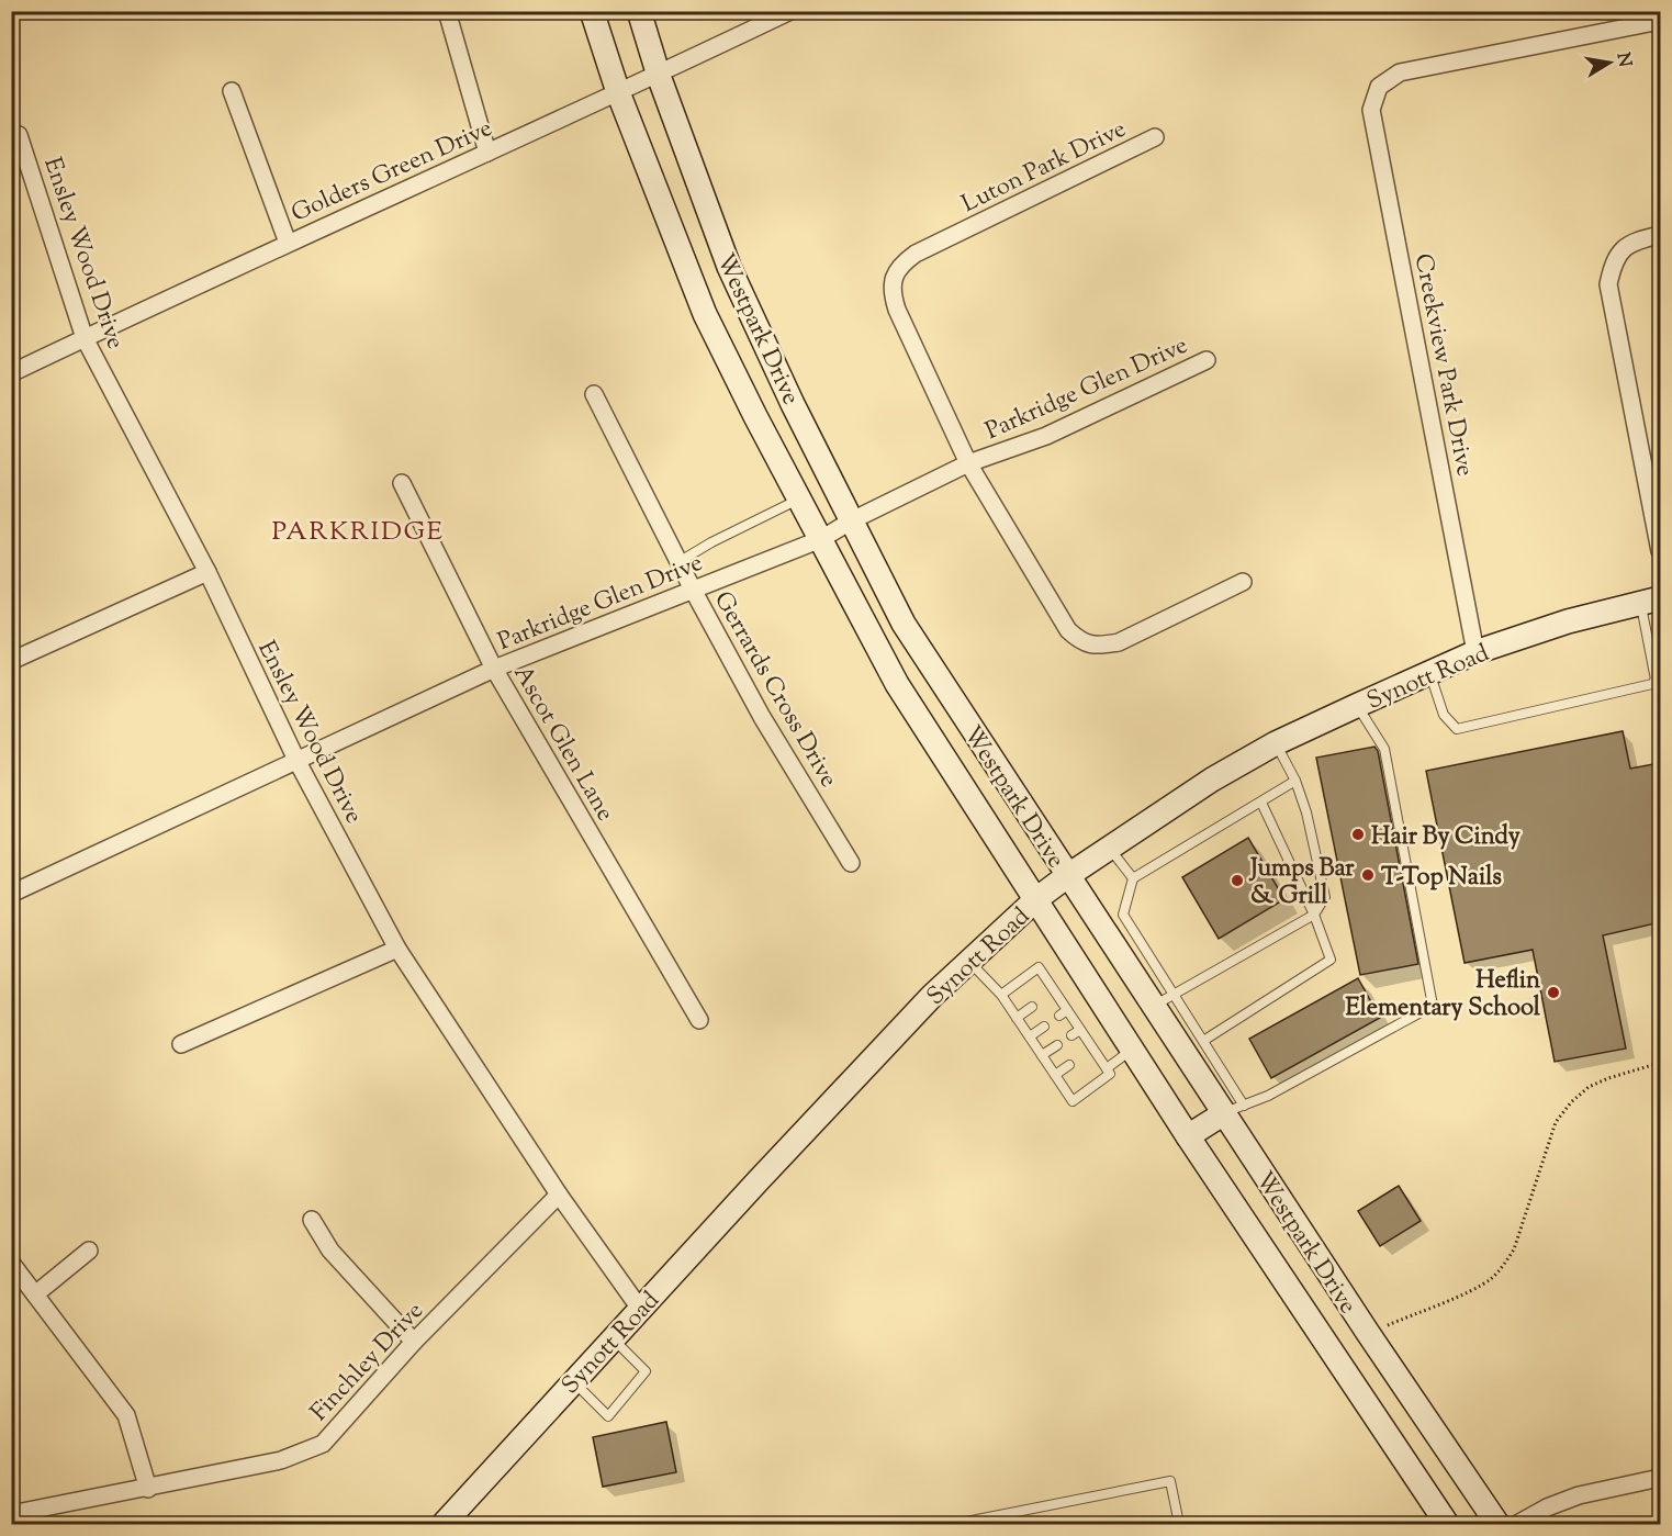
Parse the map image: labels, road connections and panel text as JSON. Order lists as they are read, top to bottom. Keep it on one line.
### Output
{"streets":{"main road":["Westpark Drive","Synott Road"],"street":["Luton Park Drive","Golders Green Drive","Ensley Wood Drive","Creekview Park Drive","Parkridge Glen Drive","Gerrards Cross Drive","Ascot Glen Lane","Finchley Drive"]},"crossings":[["Luton Park Drive","Parkridge Glen Drive"],["Golders Green Drive","Ensley Wood Drive"],["Golders Green Drive","Westpark Drive"],["Ensley Wood Drive","Parkridge Glen Drive"],["Ensley Wood Drive","Synott Road"],["Ensley Wood Drive","Finchley Drive"],["Westpark Drive","Parkridge Glen Drive"],["Westpark Drive","Synott Road"],["Creekview Park Drive","Synott Road"],["Parkridge Glen Drive","Gerrards Cross Drive"],["Parkridge Glen Drive","Ascot Glen Lane"]],"districts":["PARKRIDGE"],"places":["Hair By Cindy","T-Top Nails","Jumps Bar & Grill","Heflin Elementary School"],"north":"right"}
